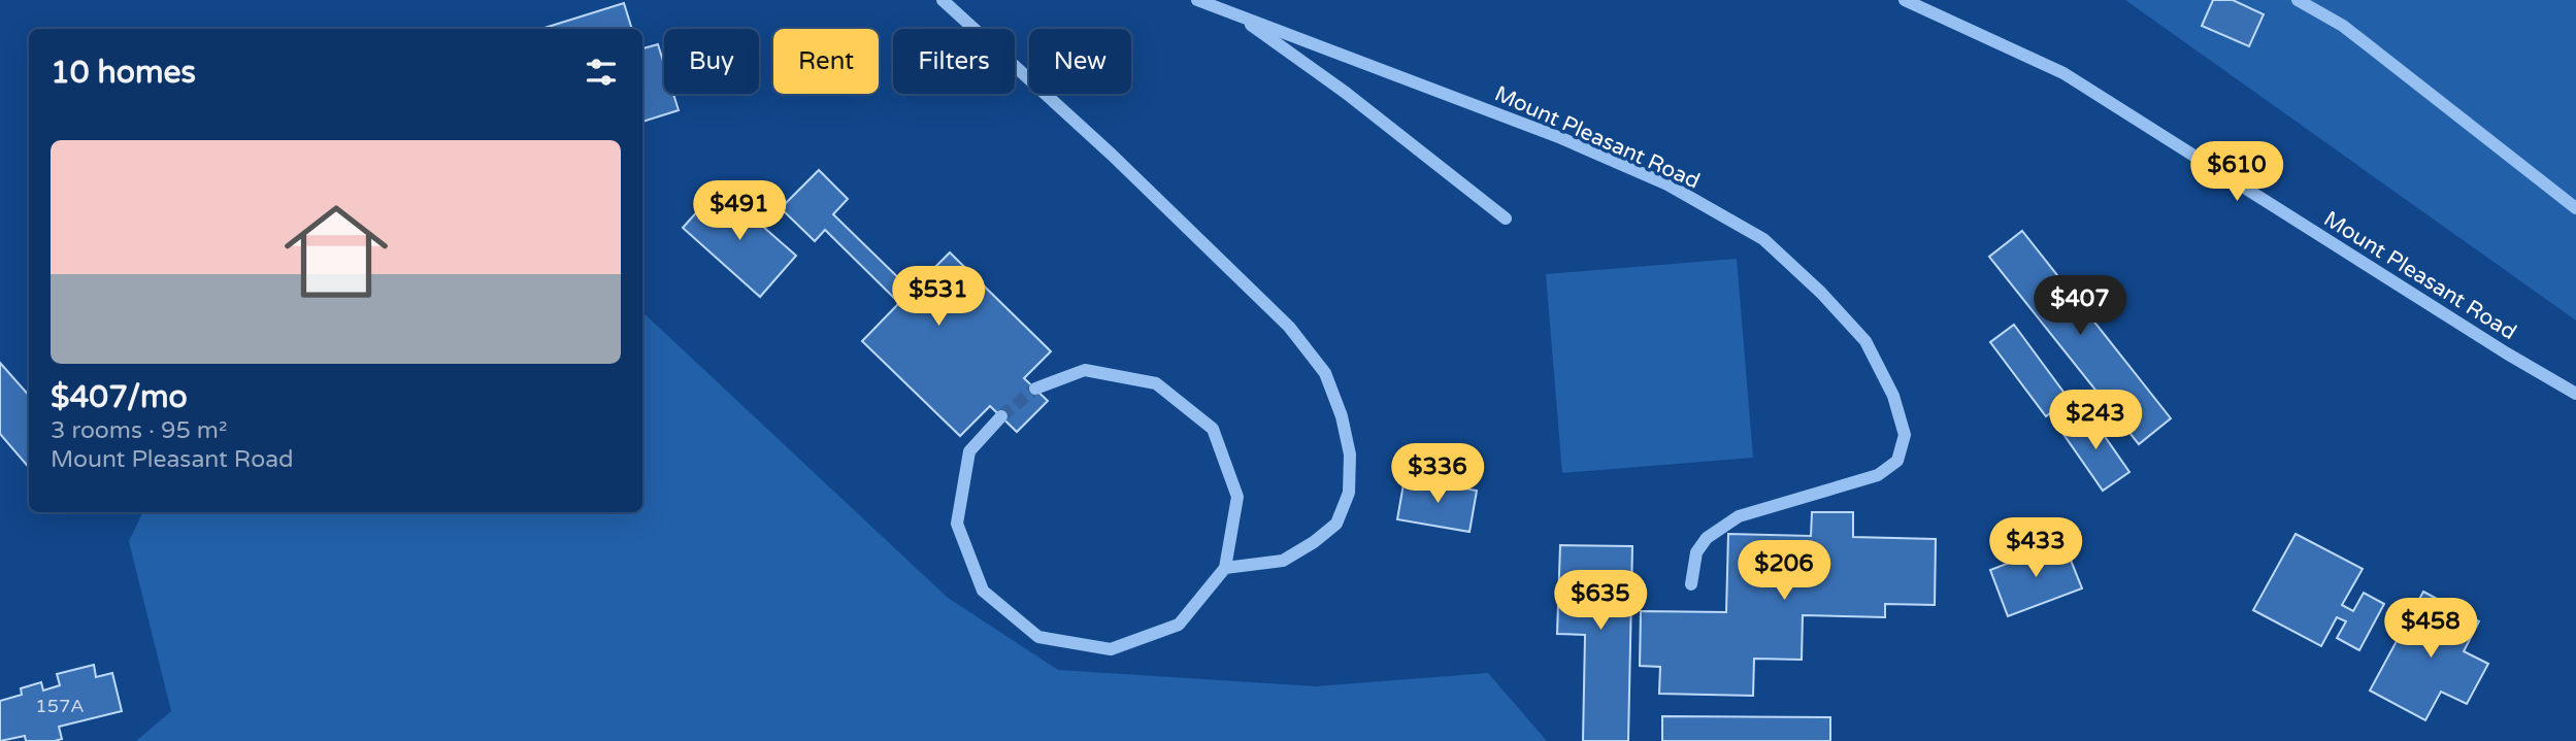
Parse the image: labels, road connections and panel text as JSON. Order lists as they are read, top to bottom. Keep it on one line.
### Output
{"streets":{"street":["Mount Pleasant Road"]},"house_numbers":["157A"],"page":{"chip":["Buy","Rent","Filters","New"],"heading":"10 homes","list":[{"name":"$407/mo","note":"3 rooms · 95 m² · Mount Pleasant Road"}],"price":["$610","$491","$531","$407","$243","$336","$433","$206","$635","$458"]}}
